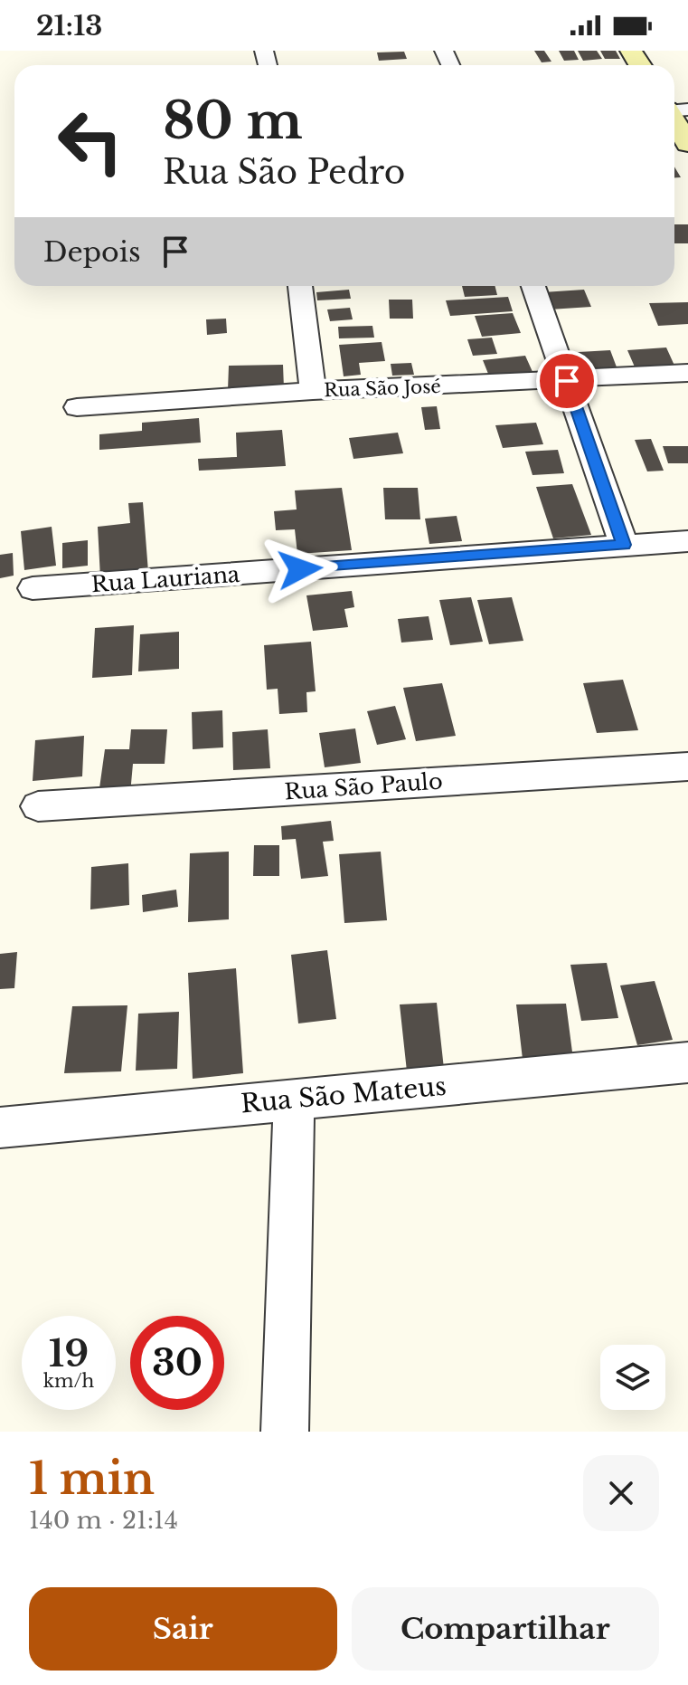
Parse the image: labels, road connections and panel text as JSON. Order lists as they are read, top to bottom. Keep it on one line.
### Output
{"streets":{"street":["Rua São José","Rua Lauriana","Rua São Paulo","Rua São Mateus"]},"page":{"status":"21:13","turn":["80 m","Rua São Pedro"],"then":"Depois","speed":"19 km/h","limit":"30","heading":["1 min","140 m · 21:14"],"buttons":["Sair","Compartilhar"]}}
